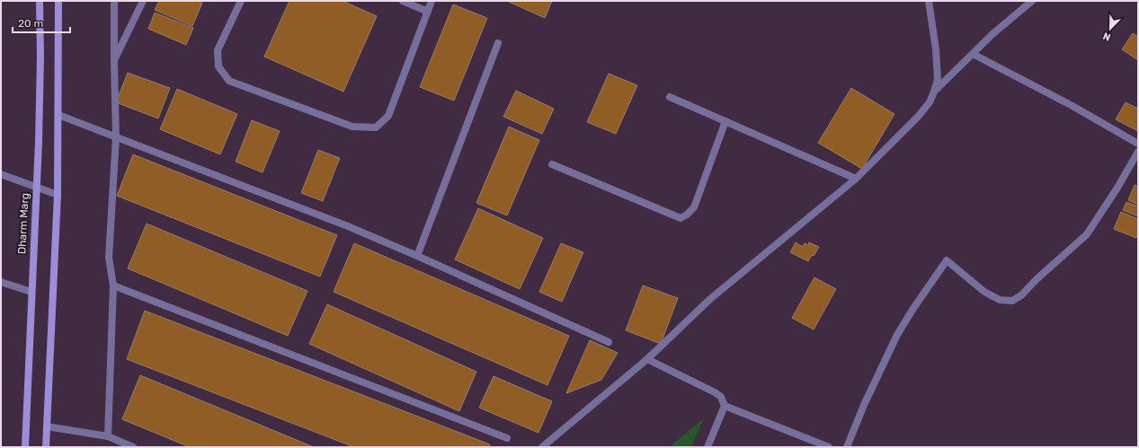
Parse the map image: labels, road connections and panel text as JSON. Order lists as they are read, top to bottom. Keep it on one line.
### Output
{"streets":{"main road":["Dharm Marg"]},"scale_bar":"20 m","north":"bottom left"}
